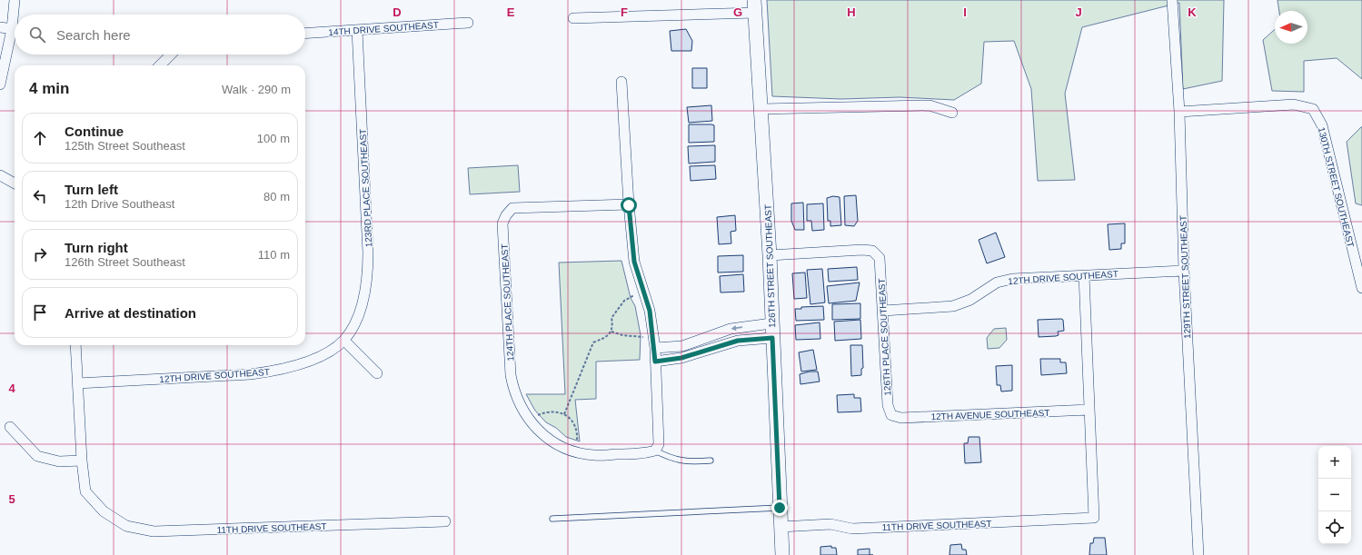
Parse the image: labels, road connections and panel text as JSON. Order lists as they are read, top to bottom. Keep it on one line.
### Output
{"streets":{"street":["14TH DRIVE SOUTHEAST","130TH STREET SOUTHEAST","123RD PLACE SOUTHEAST","126TH STREET SOUTHEAST","12TH DRIVE SOUTHEAST","129TH STREET SOUTHEAST","124TH PLACE SOUTHEAST","126TH PLACE SOUTHEAST","12TH AVENUE SOUTHEAST","11TH DRIVE SOUTHEAST"]},"crossings":[["14TH DRIVE SOUTHEAST","123RD PLACE SOUTHEAST"],["130TH STREET SOUTHEAST","129TH STREET SOUTHEAST"],["123RD PLACE SOUTHEAST","12TH DRIVE SOUTHEAST"],["126TH STREET SOUTHEAST","126TH PLACE SOUTHEAST"],["126TH STREET SOUTHEAST","11TH DRIVE SOUTHEAST"],["12TH DRIVE SOUTHEAST","129TH STREET SOUTHEAST"],["12TH DRIVE SOUTHEAST","126TH PLACE SOUTHEAST"],["12TH DRIVE SOUTHEAST","11TH DRIVE SOUTHEAST"],["126TH PLACE SOUTHEAST","12TH AVENUE SOUTHEAST"],["12TH AVENUE SOUTHEAST","11TH DRIVE SOUTHEAST"]],"north":"left","page":{"search":"Search here","heading":["4 min","Walk · 290 m"],"list":[["Continue","125th Street Southeast","100 m"],["Turn left","12th Drive Southeast","80 m"],["Turn right","126th Street Southeast","110 m"],"Arrive at destination"],"map_buttons":["+","−"]},"grid":{"columns":["D","E","F","G","H","I","J","K"],"rows":["4","5"]}}
